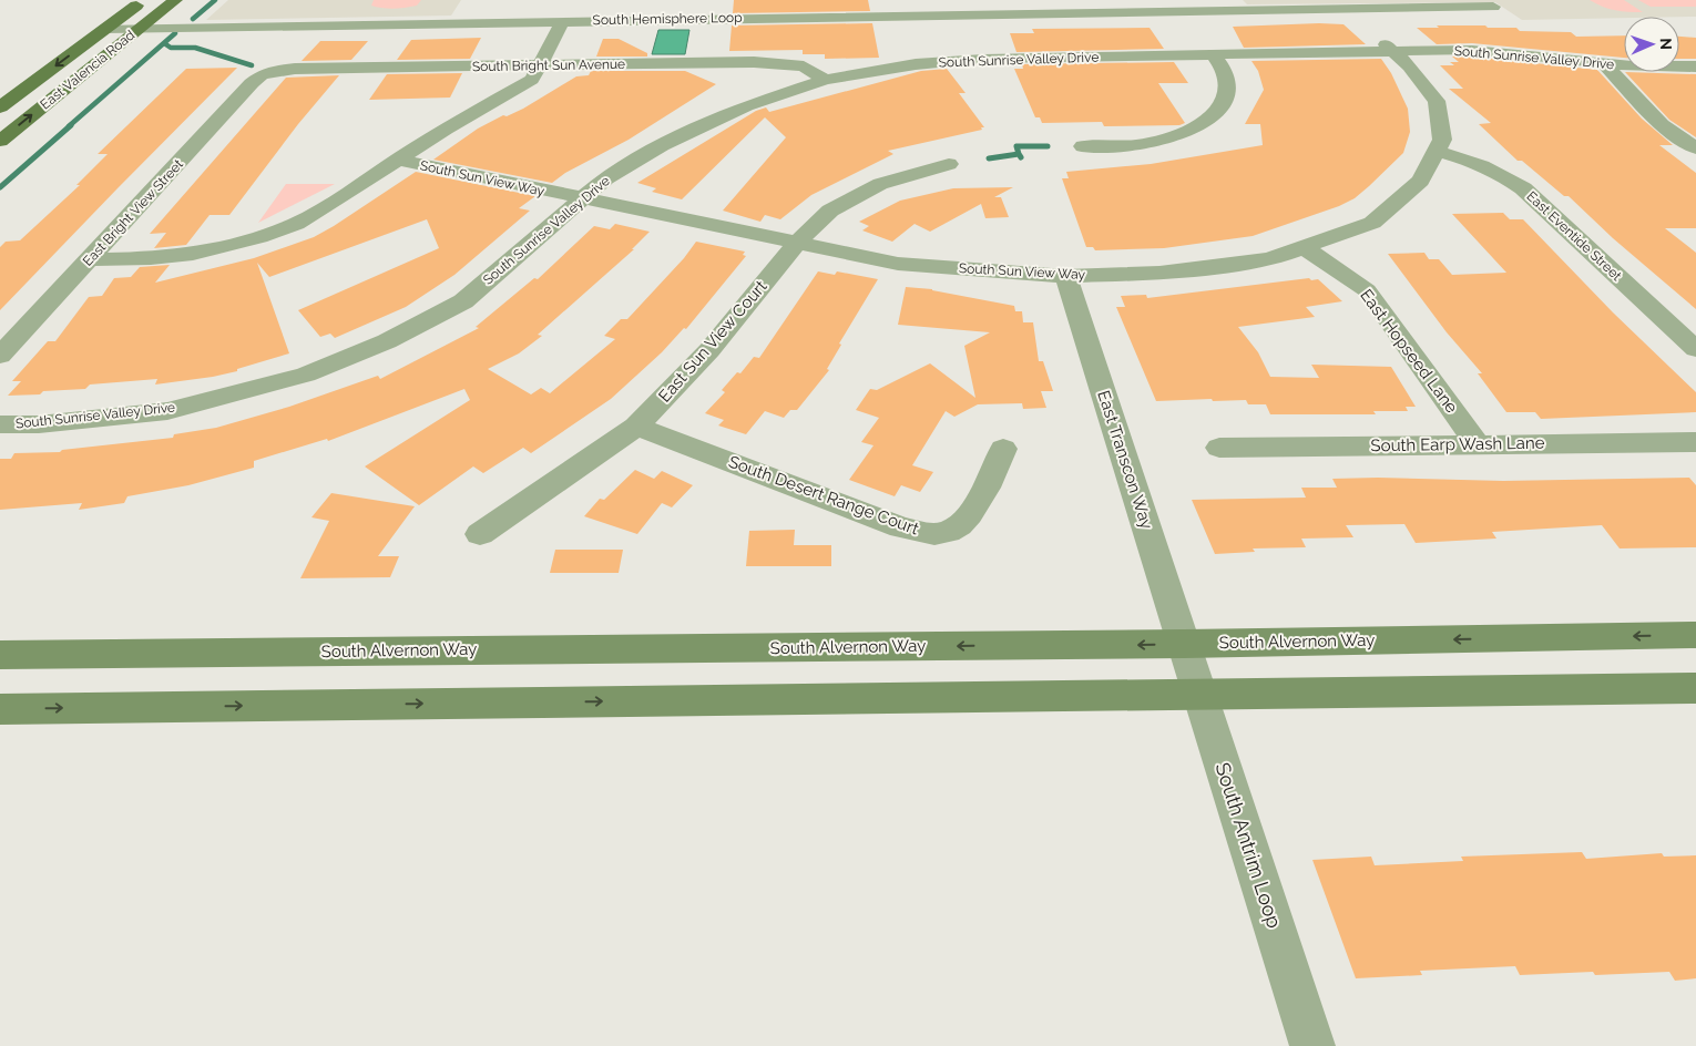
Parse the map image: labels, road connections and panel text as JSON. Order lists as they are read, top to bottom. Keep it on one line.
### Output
{"streets":{"main road":["East Valencia Road","South Alvernon Way"],"street":["South Hemisphere Loop","South Sunrise Valley Drive","South Bright Sun Avenue","South Sun View Way","East Bright View Street","East Eventide Street","East Sun View Court","East Hopseed Lane","South Earp Wash Lane","East Transcon Way","South Desert Range Court","South Antrim Loop"]},"crossings":[["South Hemisphere Loop","East Valencia Road"],["South Hemisphere Loop","South Sun View Way"],["South Sunrise Valley Drive","South Bright Sun Avenue"],["South Sunrise Valley Drive","South Sun View Way"],["South Bright Sun Avenue","East Bright View Street"],["South Sun View Way","East Eventide Street"],["South Sun View Way","East Sun View Court"],["South Sun View Way","East Hopseed Lane"],["South Sun View Way","East Transcon Way"],["East Sun View Court","South Desert Range Court"],["East Hopseed Lane","South Earp Wash Lane"],["East Transcon Way","South Alvernon Way"],["East Transcon Way","South Antrim Loop"],["South Alvernon Way","South Antrim Loop"]],"north":"right"}
